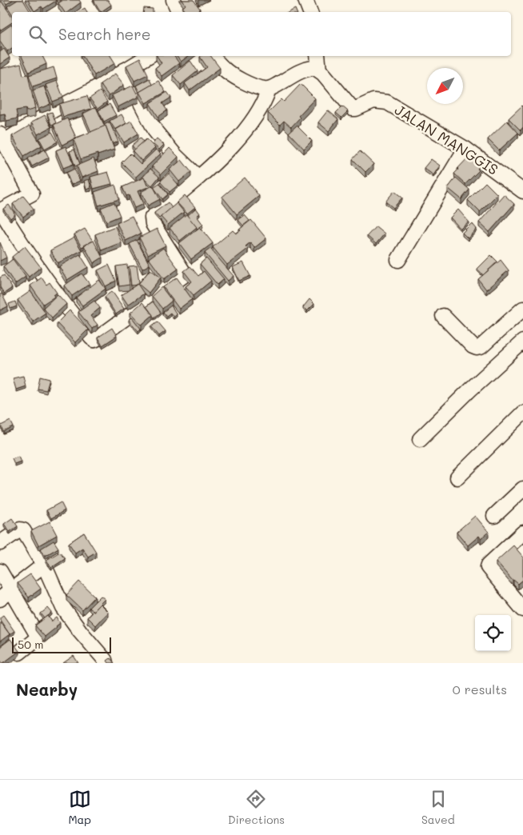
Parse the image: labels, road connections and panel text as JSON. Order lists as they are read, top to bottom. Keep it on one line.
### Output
{"streets":{"street":["JALAN MANGGIS"]},"scale_bar":"50 m","north":"bottom left","page":{"search":"Search here","scale":"50 m","heading":["Nearby","0 results"],"nav":["Map","Directions","Saved"]}}
